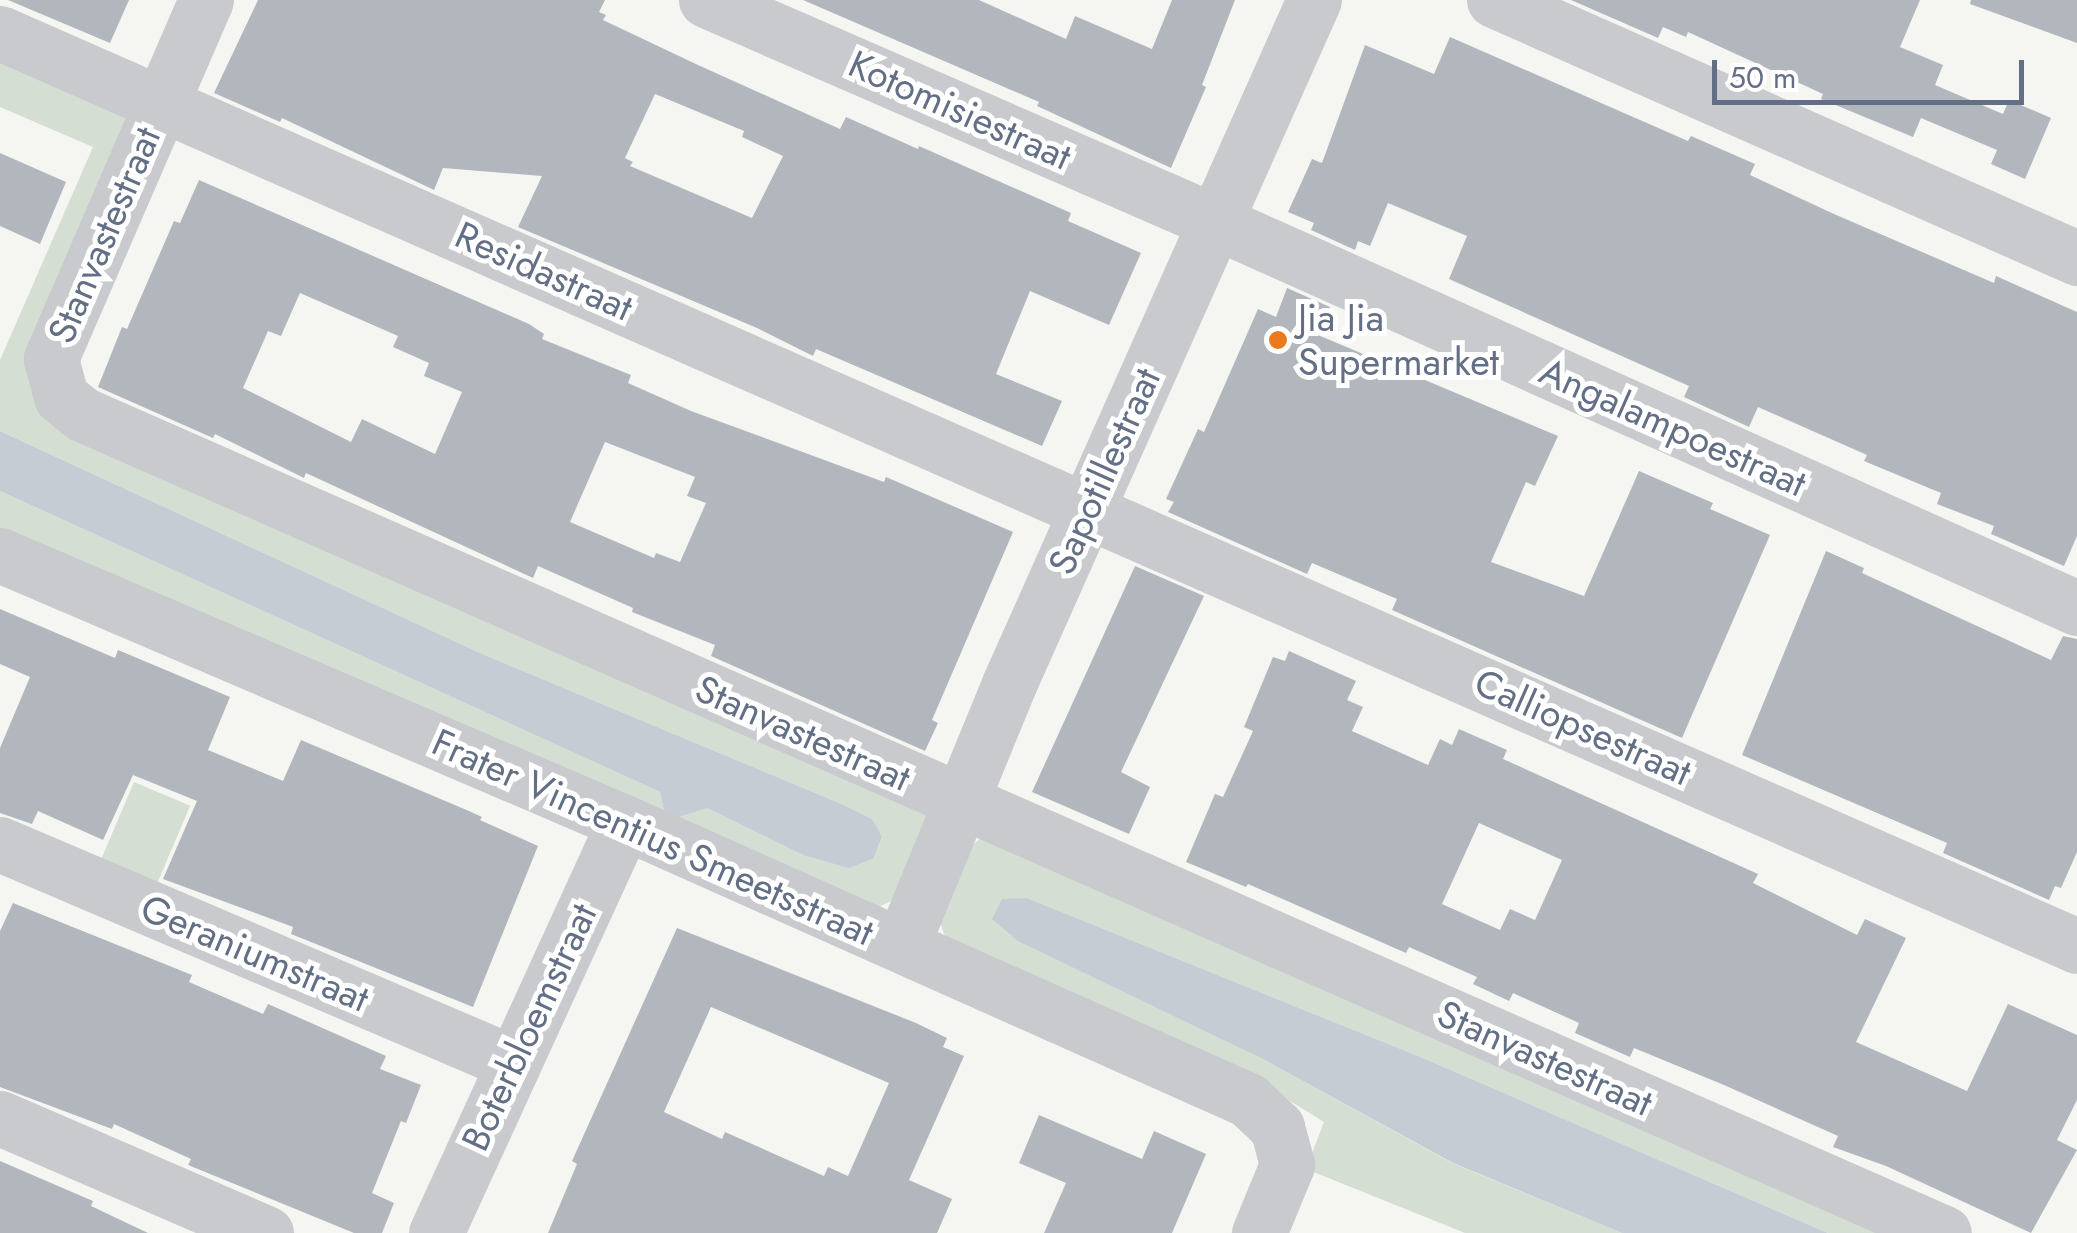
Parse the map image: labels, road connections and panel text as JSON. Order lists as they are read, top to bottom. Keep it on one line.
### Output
{"streets":{"street":["Kotomisiestraat","Stanvastestraat","Residastraat","Angalampoestraat","Sapotillestraat","Calliopsestraat","Frater Vincentius Smeetsstraat","Geraniumstraat","Boterbloemstraat"]},"crossings":[["Kotomisiestraat","Angalampoestraat"],["Kotomisiestraat","Sapotillestraat"],["Stanvastestraat","Residastraat"],["Stanvastestraat","Sapotillestraat"],["Residastraat","Sapotillestraat"],["Residastraat","Calliopsestraat"],["Angalampoestraat","Sapotillestraat"],["Sapotillestraat","Calliopsestraat"],["Sapotillestraat","Frater Vincentius Smeetsstraat"],["Frater Vincentius Smeetsstraat","Boterbloemstraat"],["Geraniumstraat","Boterbloemstraat"]],"places":["Jia Jia Supermarket"],"scale_bar":"50 m"}
